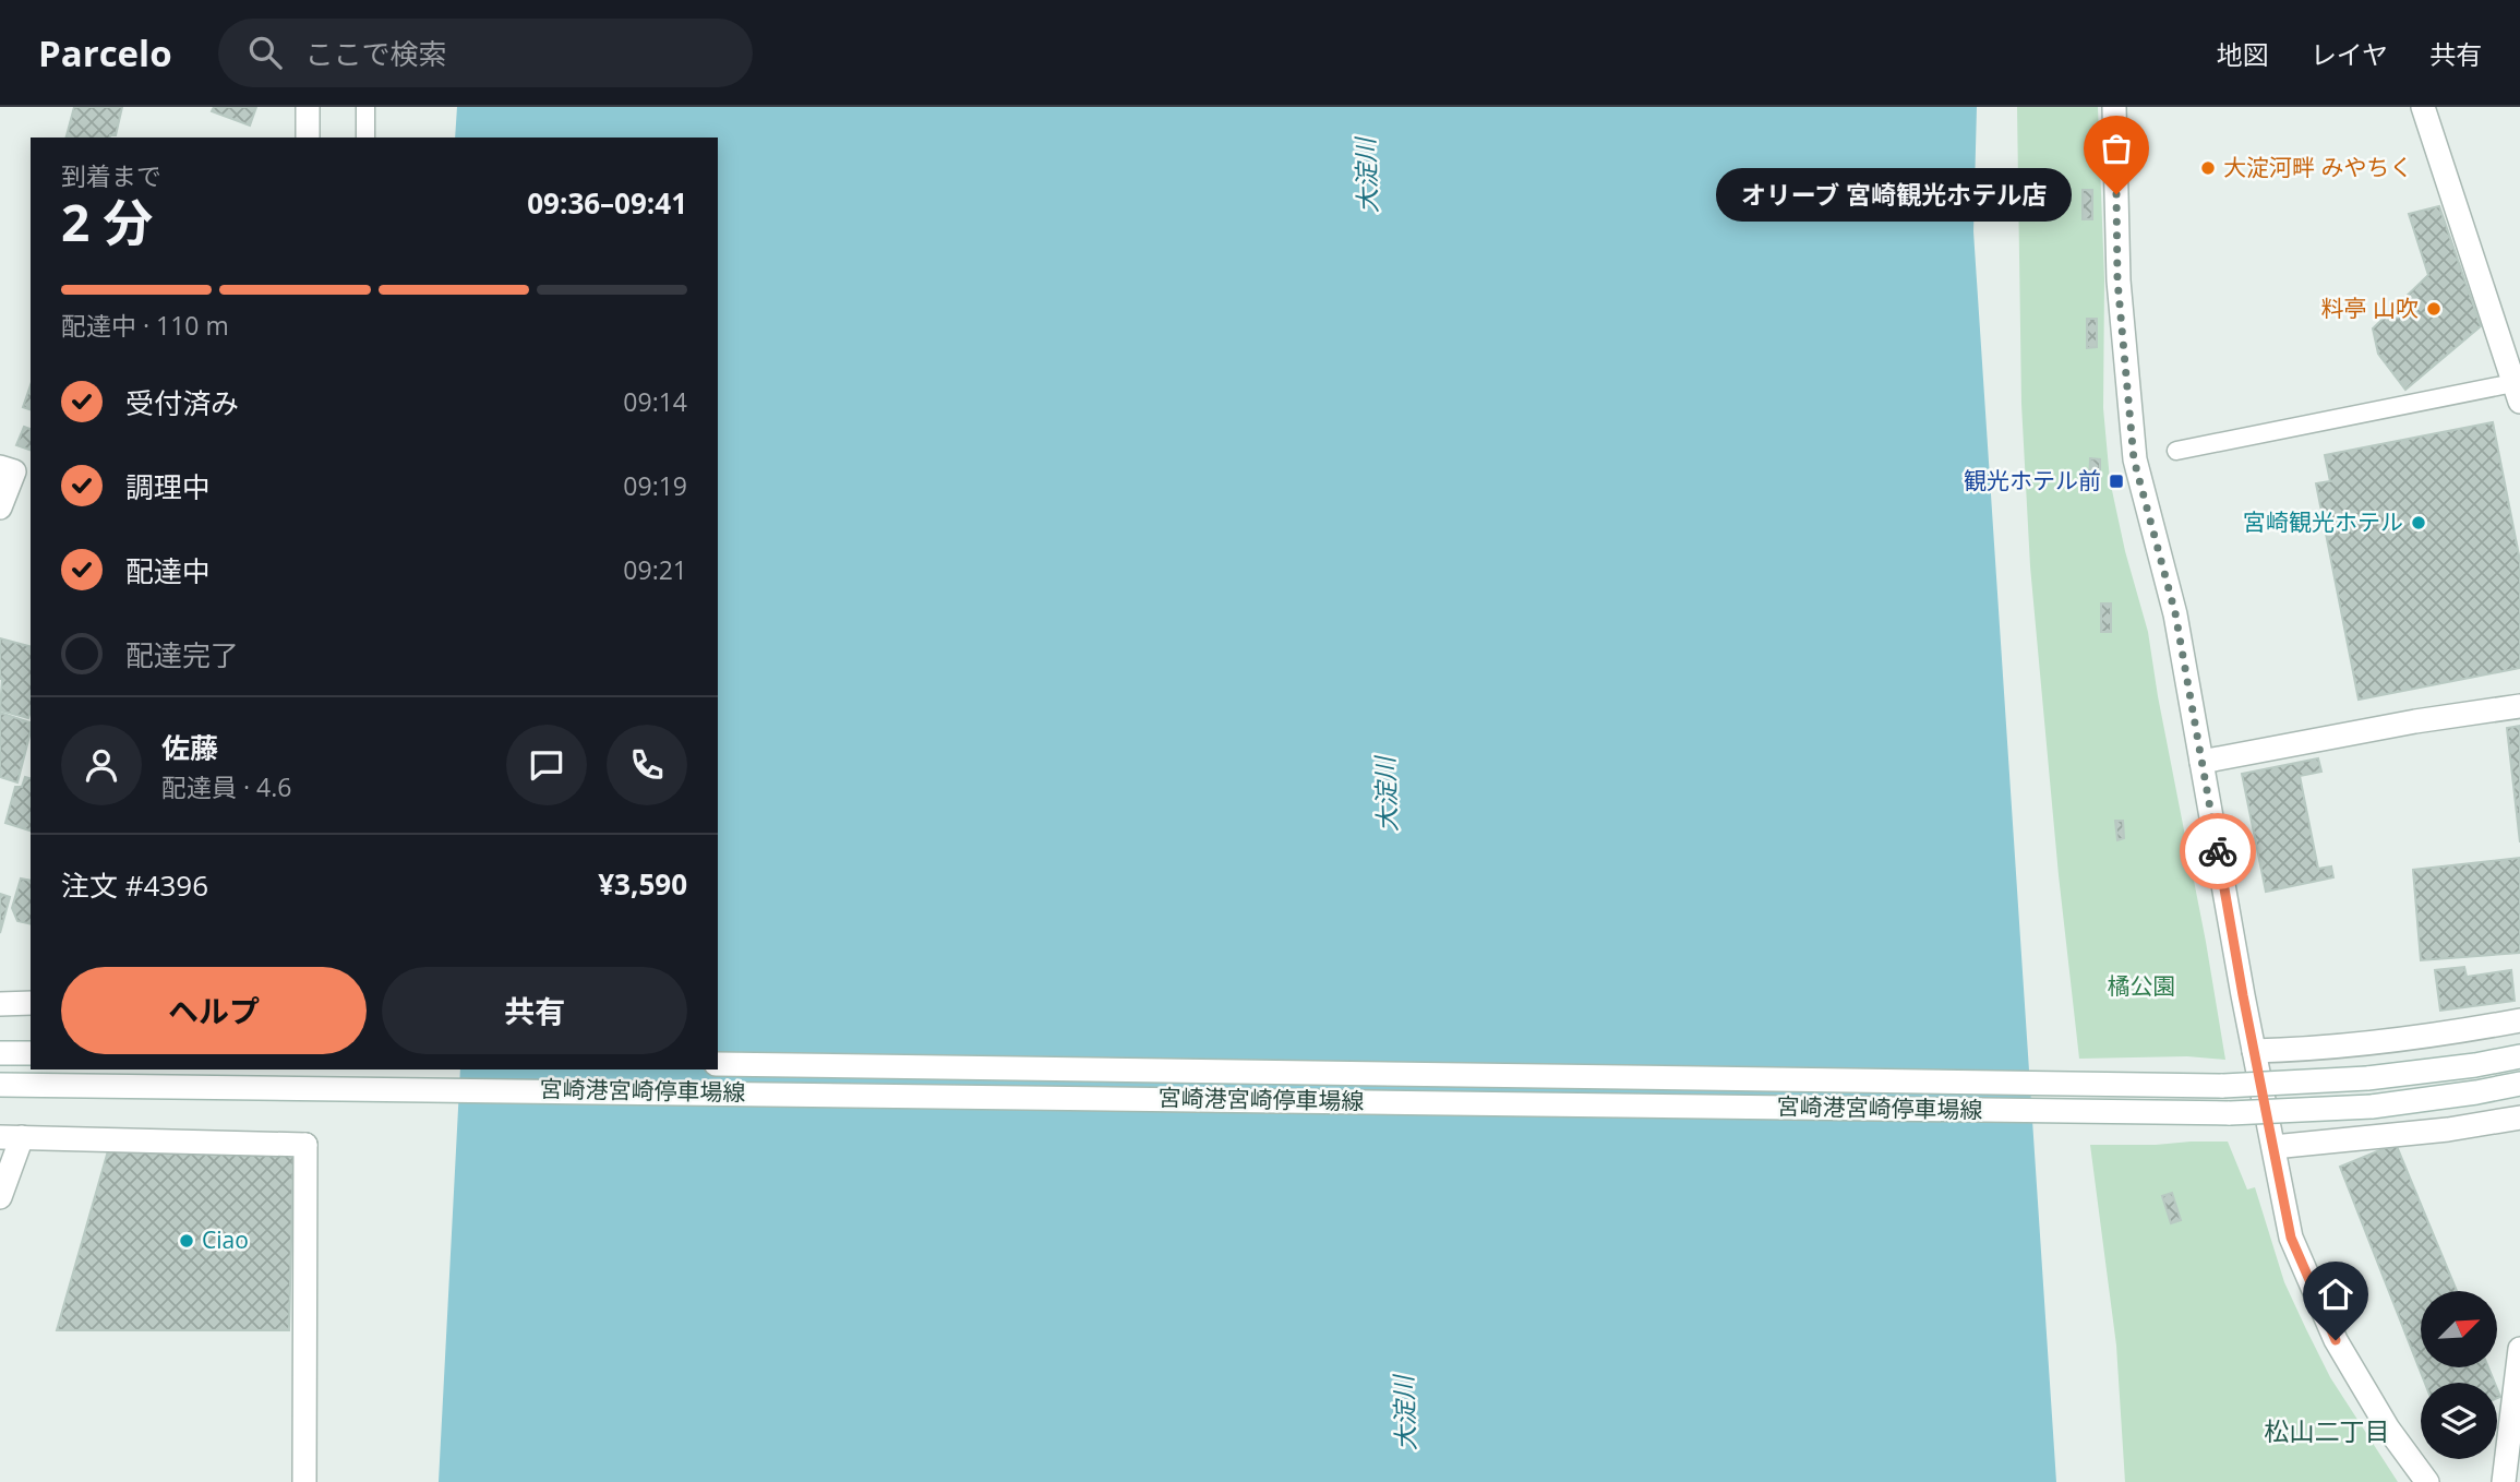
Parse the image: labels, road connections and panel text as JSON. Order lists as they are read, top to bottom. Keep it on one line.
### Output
{"streets":{"main road":["宮崎港宮崎停車場線"]},"districts":["松山二丁目"],"water":["大淀川"],"parks":["橘公園"],"places":{"other":["大淀河畔 みやちく","オリーブ 宮崎観光ホテル店","料亭 山吹","宮崎観光ホテル","Ciao"],"transit":["観光ホテル前"]},"north":"top right","page":{"header":"Parcelo","search":"ここで検索","nav":["地図","レイヤ","共有"],"heading":["2 分","到着まで","09:36–09:41"],"panel":["佐藤","配達員 · 4.6","注文 #4396","¥3,590"],"bubble":"オリーブ 宮崎観光ホテル店","bar":"配達中 · 110 m","list":[["受付済み","09:14"],["調理中","09:19"],["配達中","09:21"],"配達完了"],"buttons":["ヘルプ","共有"]}}
